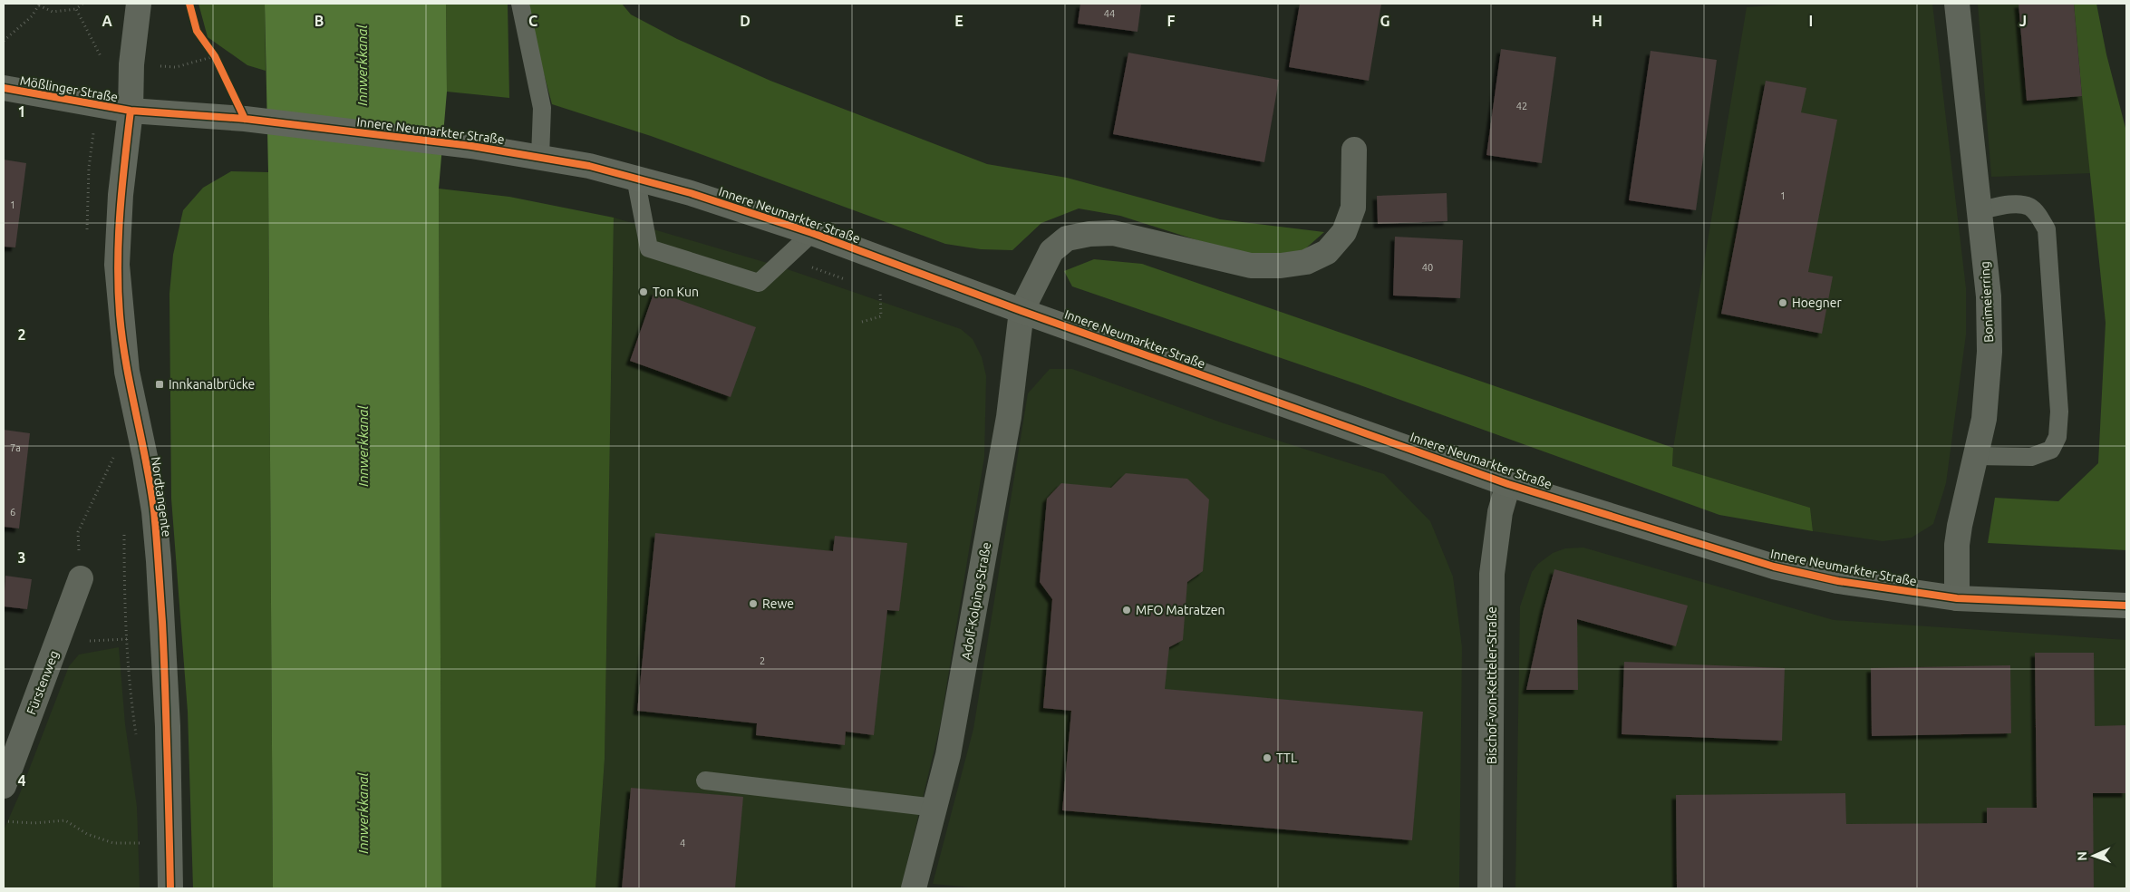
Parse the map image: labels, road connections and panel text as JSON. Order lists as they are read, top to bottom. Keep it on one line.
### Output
{"streets":{"main road":["Innere Neumarkter Straße","Nordtangente"],"street":["Mößlinger Straße","Bonimeierring","Adolf-Kolping-Straße","Fürstenweg","Bischof-von-Ketteler-Straße"]},"crossings":[["Mößlinger Straße","Innere Neumarkter Straße"],["Mößlinger Straße","Nordtangente"],["Innere Neumarkter Straße","Bonimeierring"],["Innere Neumarkter Straße","Nordtangente"],["Innere Neumarkter Straße","Adolf-Kolping-Straße"],["Innere Neumarkter Straße","Bischof-von-Ketteler-Straße"]],"water":["Innwerkkanal"],"places":{"other":["Ton Kun","Hoegner","Rewe","MFO Matratzen","TTL"],"transit":["Innkanalbrücke"]},"house_numbers":["44","42","1","1","40","7a","6","2","4"],"north":"left","grid":{"columns":["A","B","C","D","E","F","G","H","I","J"],"rows":["1","2","3","4"]}}
